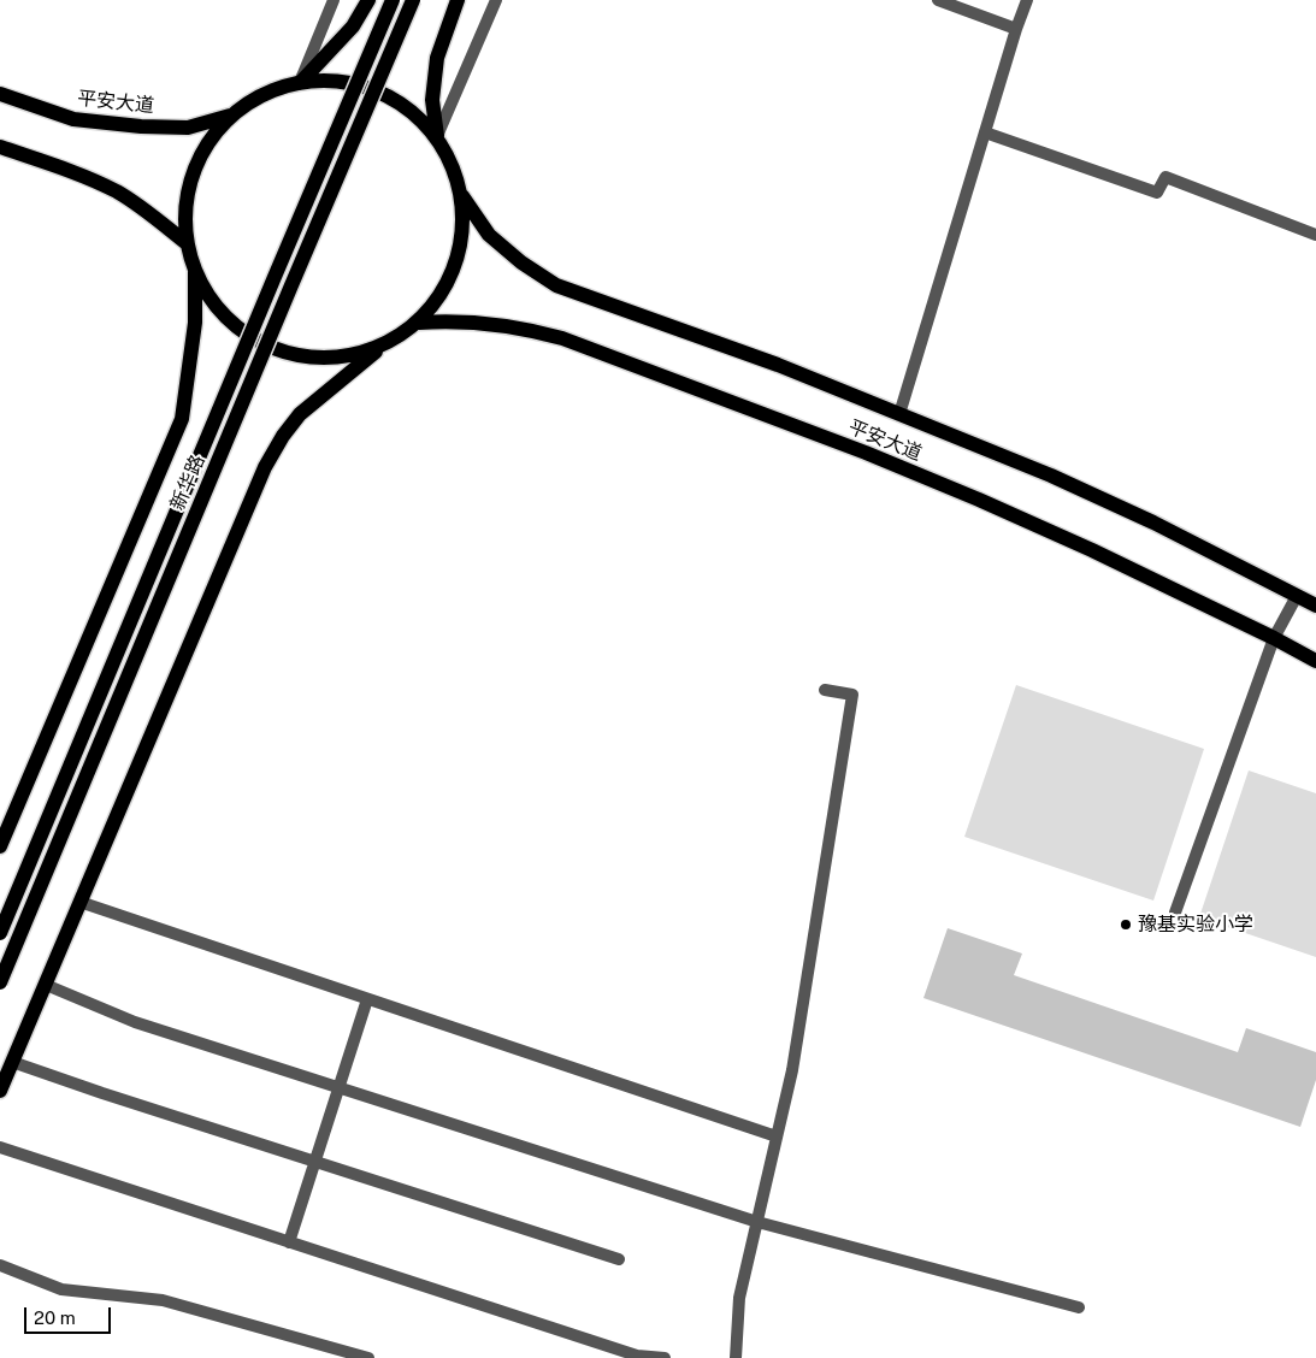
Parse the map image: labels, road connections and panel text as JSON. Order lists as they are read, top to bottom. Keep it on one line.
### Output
{"streets":{"main road":["平安大道","新华路"]},"places":["豫基实验小学"],"scale_bar":"20 m"}
